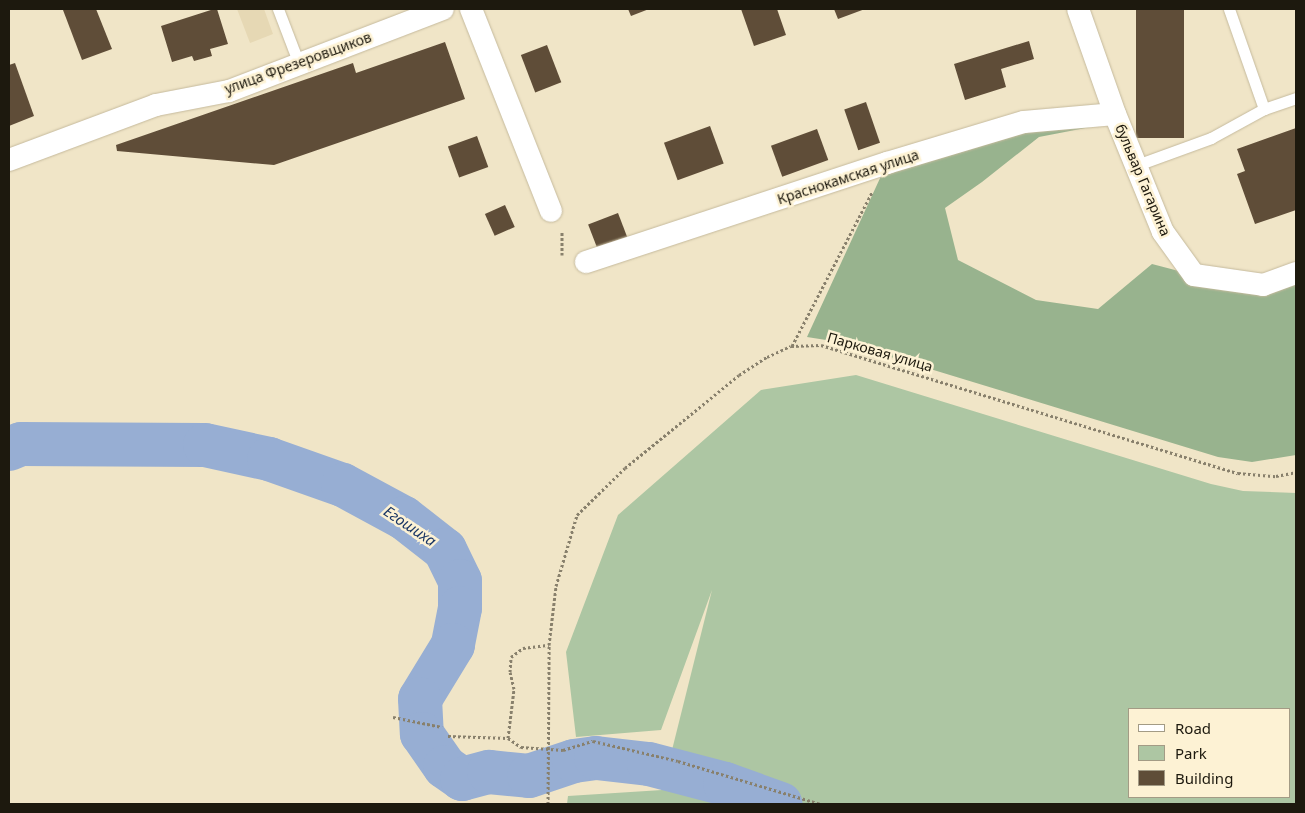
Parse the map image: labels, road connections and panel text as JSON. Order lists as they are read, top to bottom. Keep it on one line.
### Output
{"streets":{"street":["улица Фрезеровщиков","Краснокамская улица","бульвар Гагарина"],"path":["Парковая улица"]},"crossings":[["Краснокамская улица","бульвар Гагарина"]],"water":["Егошиха"],"legend":["Road","Park","Building"]}
